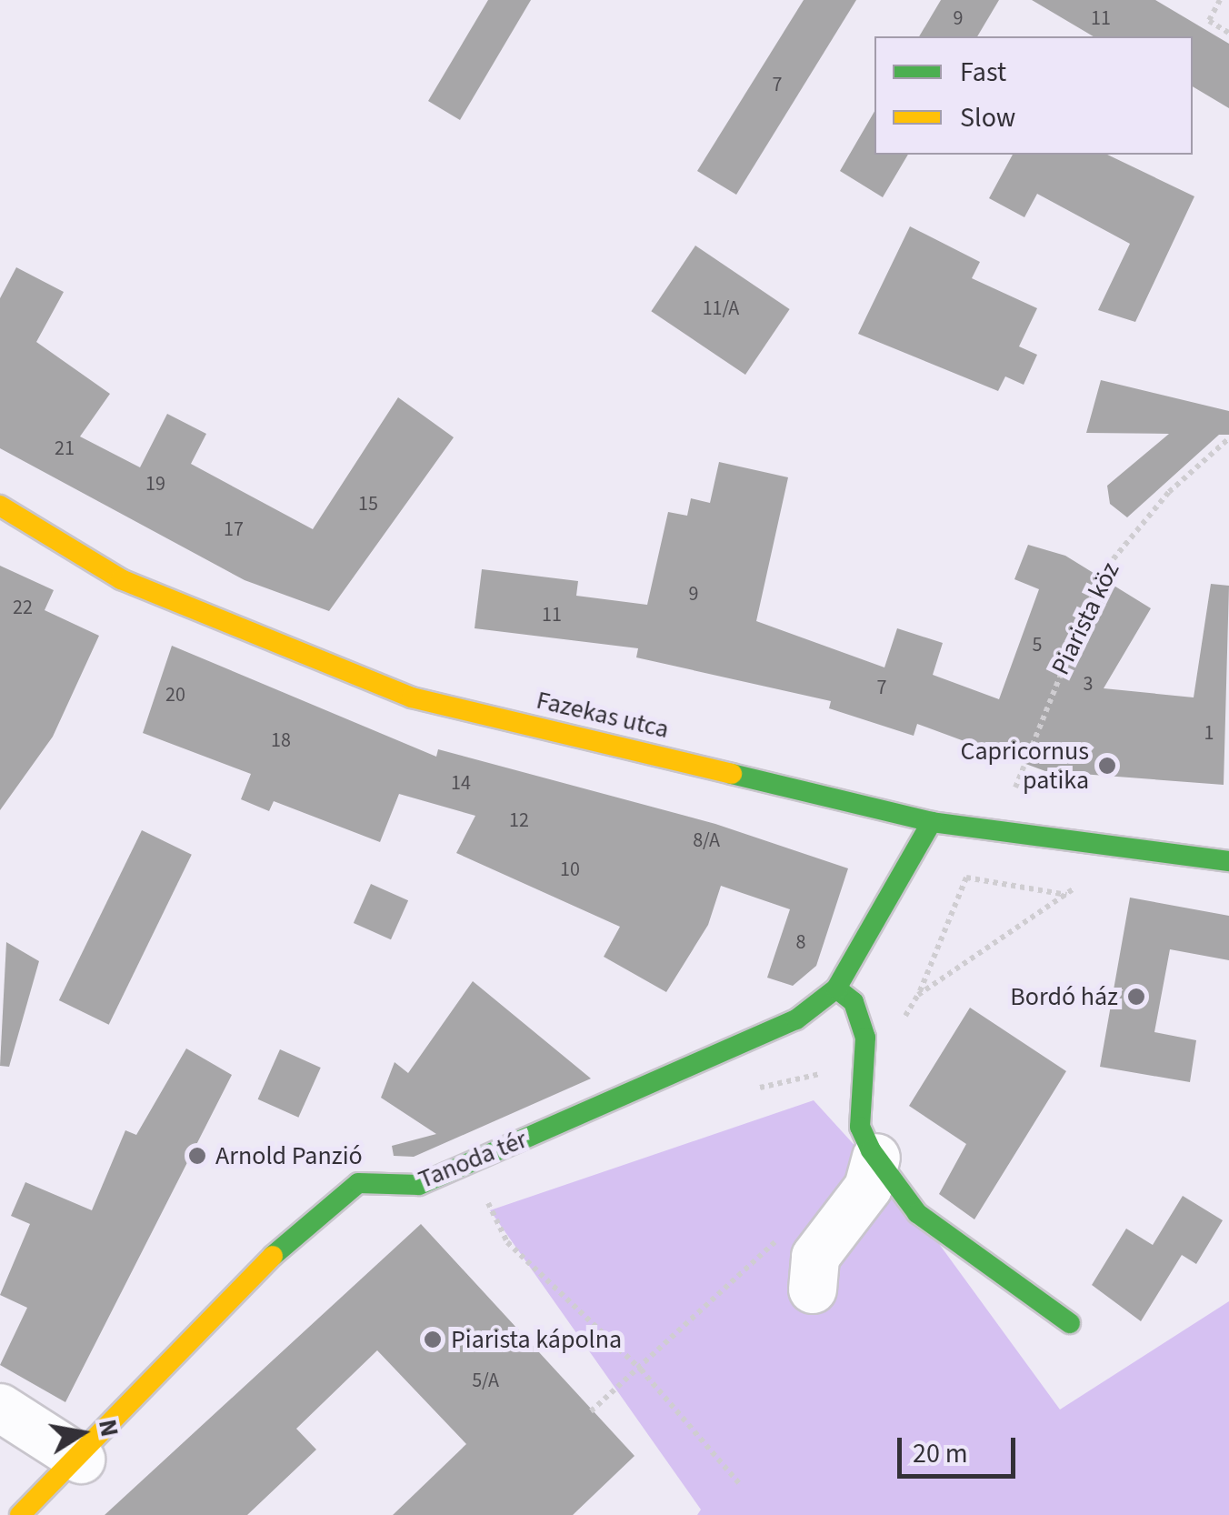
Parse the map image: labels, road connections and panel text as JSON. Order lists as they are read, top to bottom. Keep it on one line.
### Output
{"streets":{"street":["Fazekas utca","Tanoda tér"],"path":["Piarista köz"]},"crossings":[["Piarista köz","Fazekas utca"],["Fazekas utca","Tanoda tér"]],"places":["Capricornus patika","Bordó ház","Arnold Panzió","Piarista kápolna"],"house_numbers":["9","11","7","11/A","21","19","15","17","9","22","11","5","3","7","20","1","18","14","12","8/A","10","8","5/A"],"legend":["Fast","Slow"],"scale_bar":"20 m","north":"right"}
